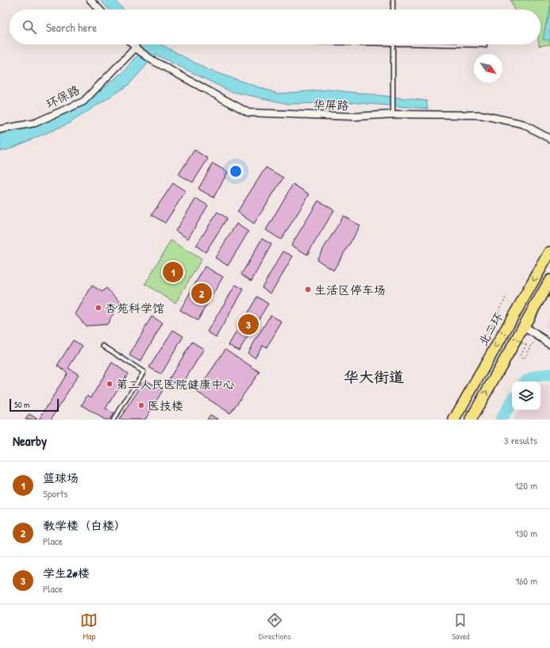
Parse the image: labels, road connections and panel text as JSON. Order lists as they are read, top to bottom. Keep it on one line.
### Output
{"streets":{"highway":["北二环"],"street":["环保路","华屏路"]},"crossings":[["环保路","华屏路"]],"districts":["华大街道"],"places":["生活区停车场","杏苑科学馆","第二人民医院健康中心","医技楼"],"scale_bar":"50 m","north":"bottom right","page":{"search":"Search here","pins":["1","2","3"],"scale":"50 m","heading":["Nearby","3 results"],"list":[{"mark":"1","name":"篮球场","note":"Sports","value":"120 m"},{"mark":"2","name":"教学楼（白楼）","note":"Place","value":"130 m"},{"mark":"3","name":"学生2#楼","note":"Place","value":"160 m"}],"nav":["Map","Directions","Saved"]}}
